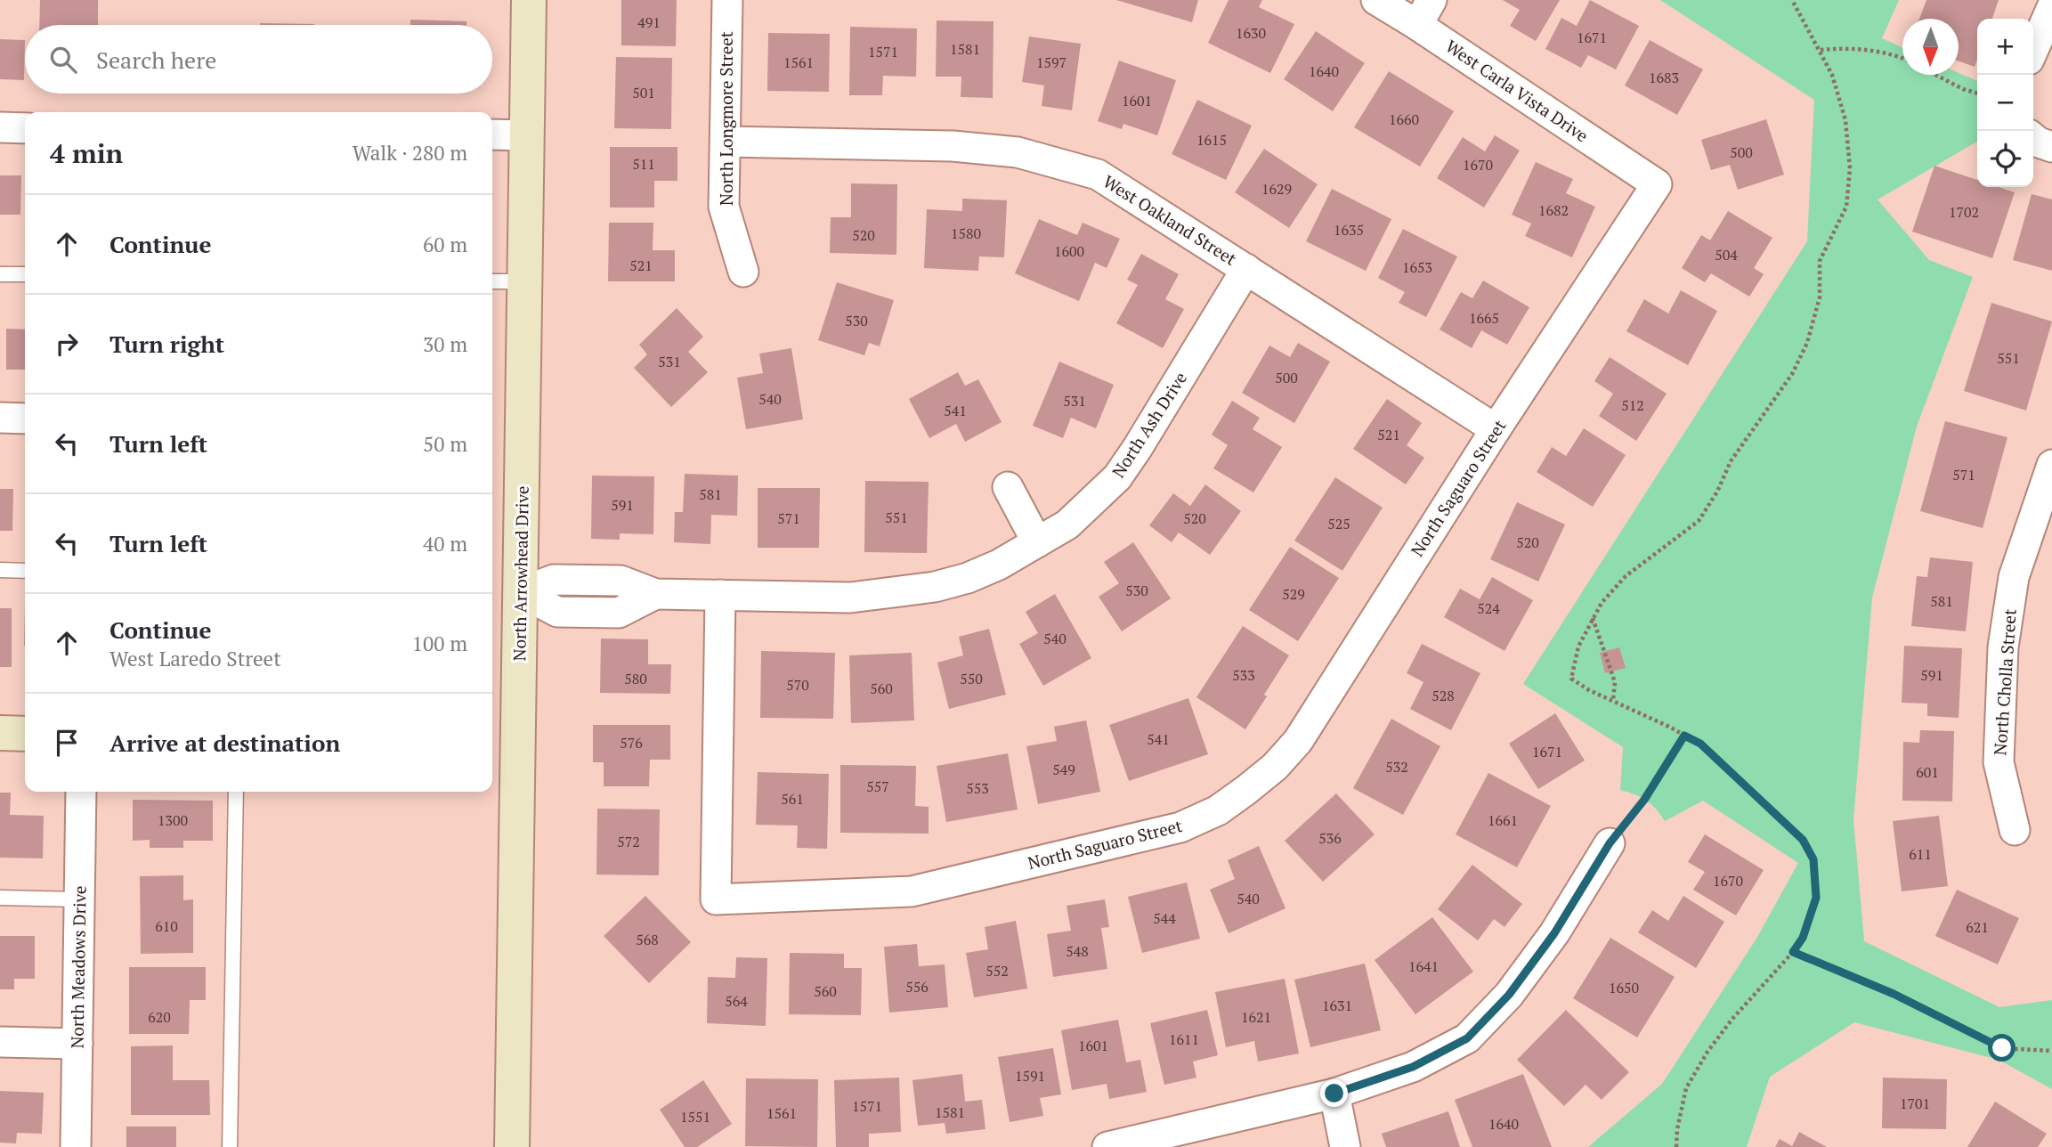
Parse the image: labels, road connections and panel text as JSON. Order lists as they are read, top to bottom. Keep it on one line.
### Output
{"streets":{"street":["West Carla Vista Drive","North Longmore Street","West Oakland Street","North Ash Drive","North Saguaro Street","North Arrowhead Drive","North Cholla Street","North Meadows Drive"]},"crossings":[["West Carla Vista Drive","North Saguaro Street"],["North Longmore Street","West Oakland Street"],["West Oakland Street","North Ash Drive"],["West Oakland Street","North Saguaro Street"],["North Ash Drive","North Saguaro Street"],["North Ash Drive","North Arrowhead Drive"]],"house_numbers":["491","1630","1671","1581","1571","1561","1597","1640","1683","501","1601","1660","1615","500","511","1670","1629","1682","1702","1635","1580","520","1600","504","521","1653","1665","530","551","531","500","540","531","512","541","521","571","581","591","551","571","520","525","520","530","529","581","524","540","533","591","580","550","570","560","528","541","576","1671","532","549","601","557","553","561","1300","1661","536","572","611","1670","540","544","610","621","568","548","1641","552","556","1650","560","564","1631","620","1621","1611","1601","1591","1701","1571","1581","1561","1551","1640"],"north":"bottom","page":{"map_buttons":["+","−"],"search":"Search here","heading":["4 min","Walk · 280 m"],"list":[["Continue","60 m"],["Turn right","30 m"],["Turn left","50 m"],["Turn left","40 m"],["Continue","West Laredo Street","100 m"],"Arrive at destination"]}}
